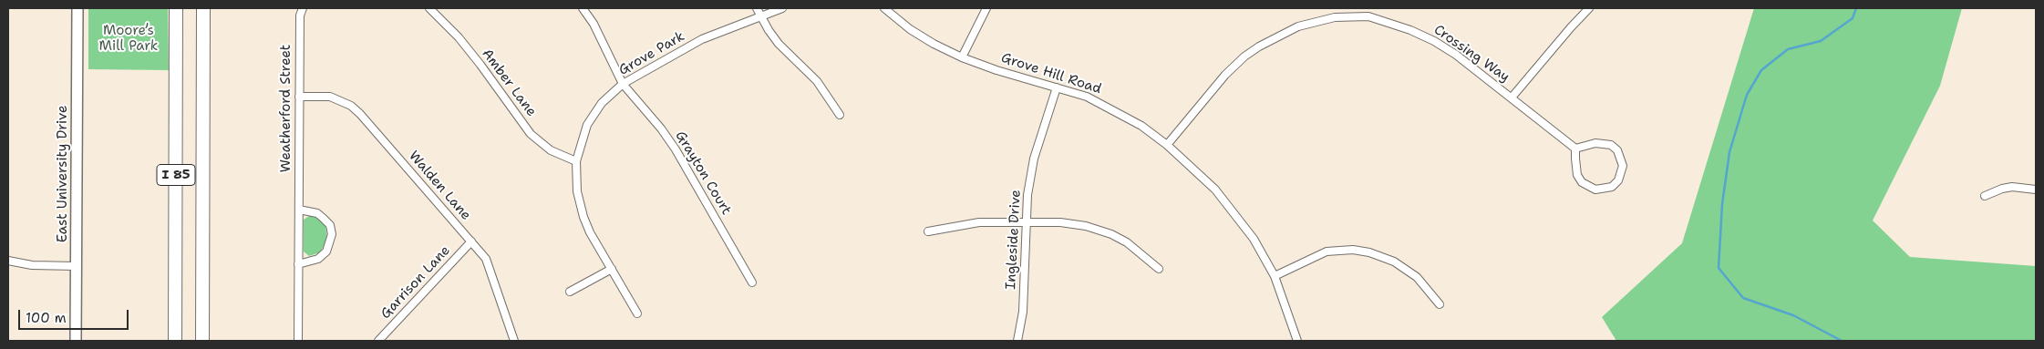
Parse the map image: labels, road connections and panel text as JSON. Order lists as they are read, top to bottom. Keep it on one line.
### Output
{"streets":{"highway":["I 85"],"main road":["East University Drive"],"street":["Grove Park","Crossing Way","Grove Hill Road","Amber Lane","Weatherford Street","Grayton Court","Walden Lane","Ingleside Drive","Garrison Lane"]},"crossings":[["Grove Park","Amber Lane"],["Grove Park","Grayton Court"],["Crossing Way","Grove Hill Road"],["Grove Hill Road","Ingleside Drive"],["Weatherford Street","Walden Lane"],["Walden Lane","Garrison Lane"]],"parks":["Moore’s Mill Park"],"scale_bar":"100 m"}
